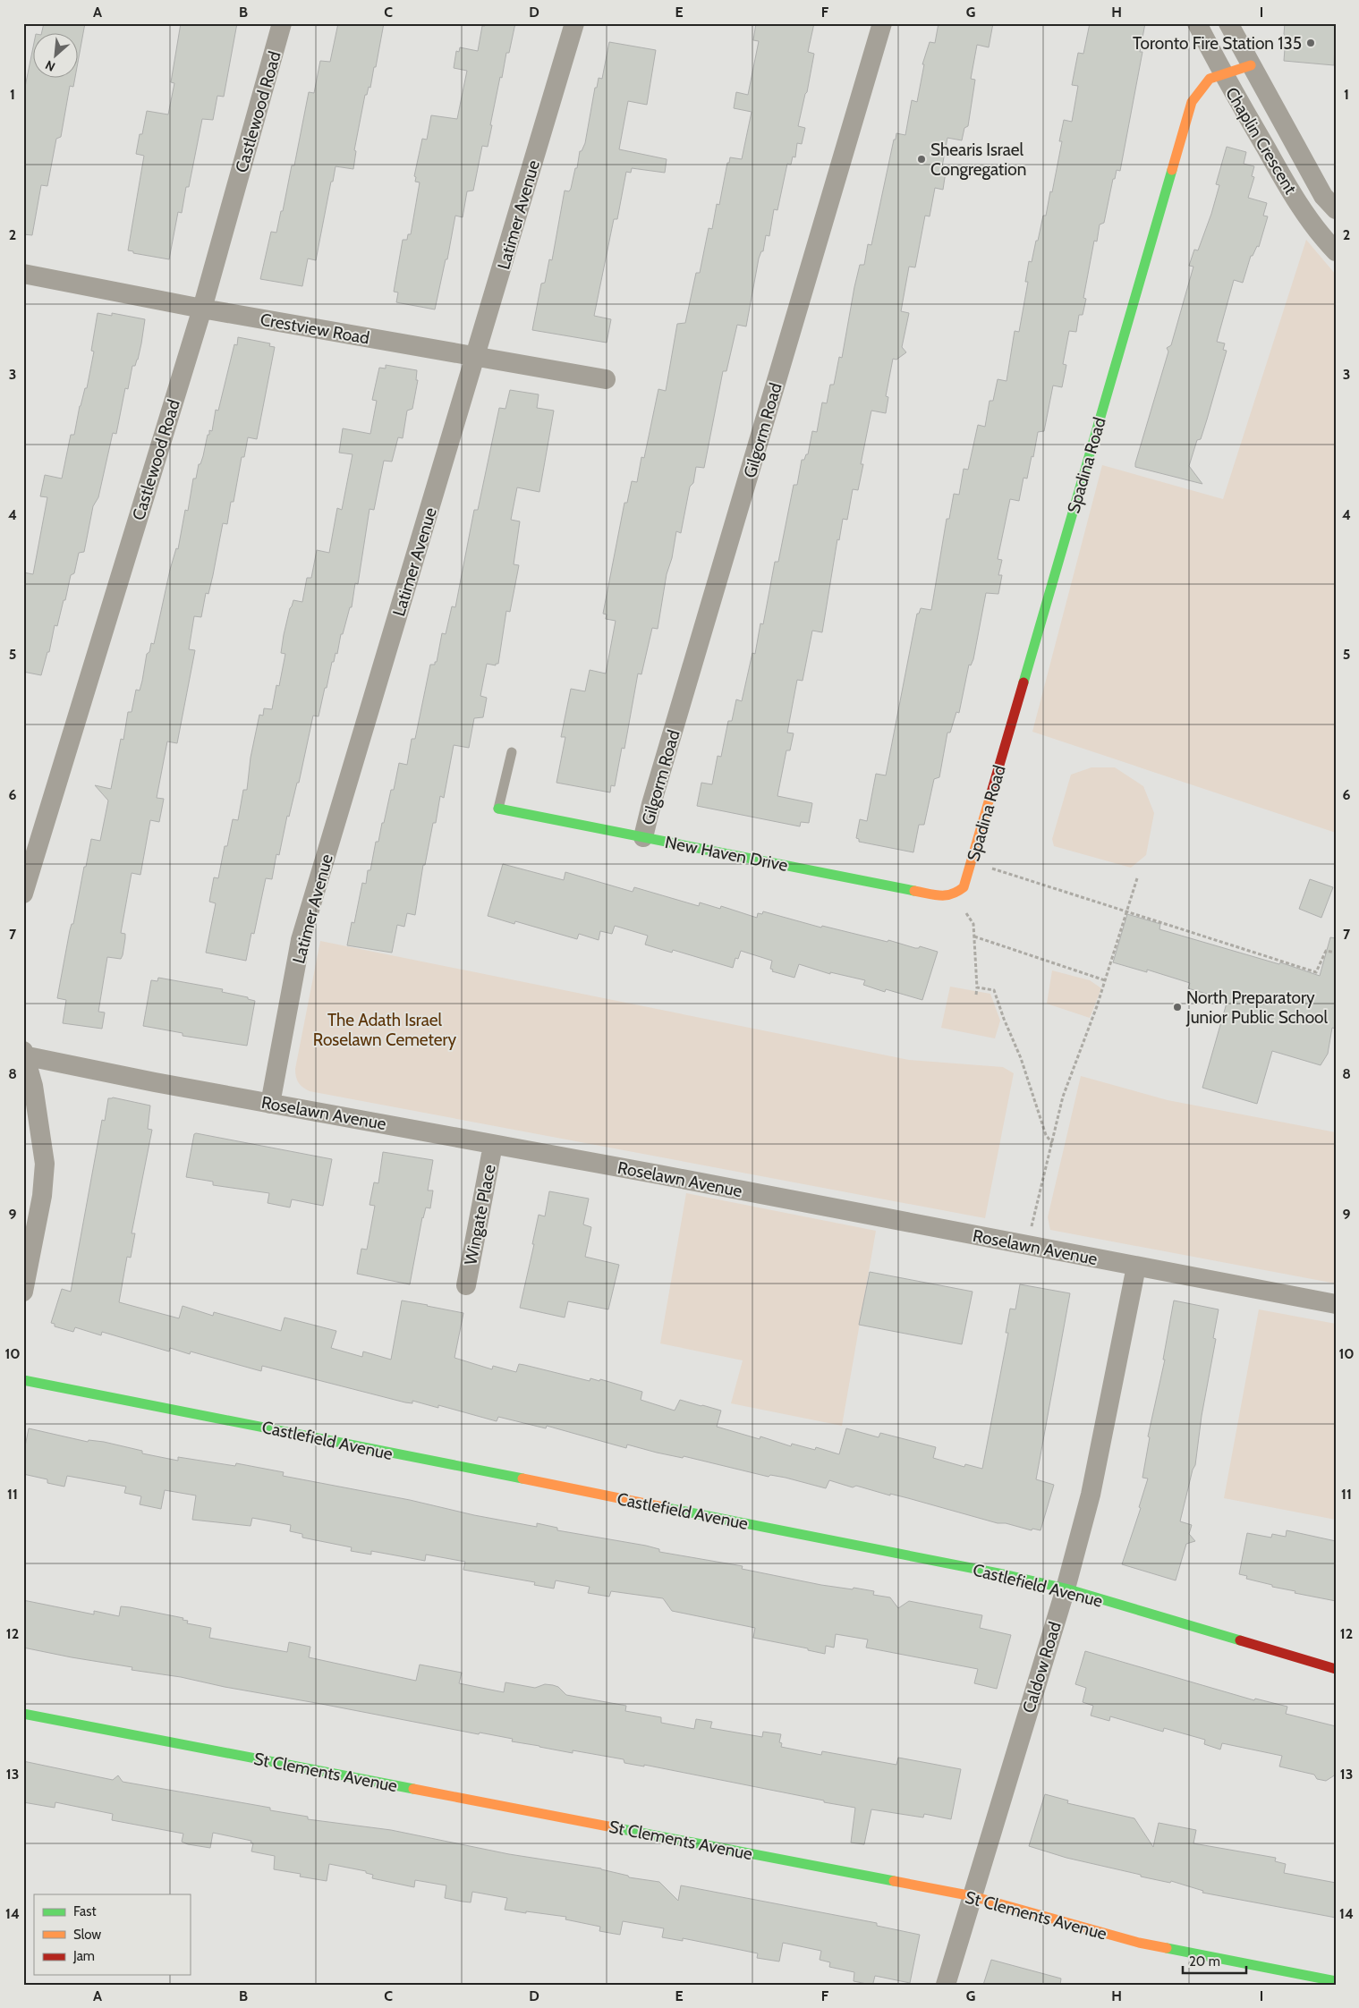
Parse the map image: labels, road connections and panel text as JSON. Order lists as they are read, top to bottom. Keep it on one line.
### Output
{"streets":{"street":["Castlewood Road","Chaplin Crescent","Latimer Avenue","Crestview Road","Gilgorm Road","Spadina Road","New Haven Drive","Roselawn Avenue","Wingate Place","Castlefield Avenue","Caldow Road","St Clements Avenue"]},"crossings":[["Castlewood Road","Crestview Road"],["Chaplin Crescent","Spadina Road"],["Latimer Avenue","Crestview Road"],["Latimer Avenue","Roselawn Avenue"],["Gilgorm Road","New Haven Drive"],["Spadina Road","New Haven Drive"],["Roselawn Avenue","Wingate Place"],["Roselawn Avenue","Caldow Road"],["Castlefield Avenue","Caldow Road"],["Caldow Road","St Clements Avenue"]],"parks":["The Adath Israel Roselawn Cemetery"],"places":["Toronto Fire Station 135","Shearis Israel Congregation","North Preparatory Junior Public School"],"legend":["Fast","Slow","Jam"],"scale_bar":"20 m","north":"bottom left","grid":{"columns":["A","B","C","D","E","F","G","H","I"],"rows":["1","2","3","4","5","6","7","8","9","10","11","12","13","14"]}}
